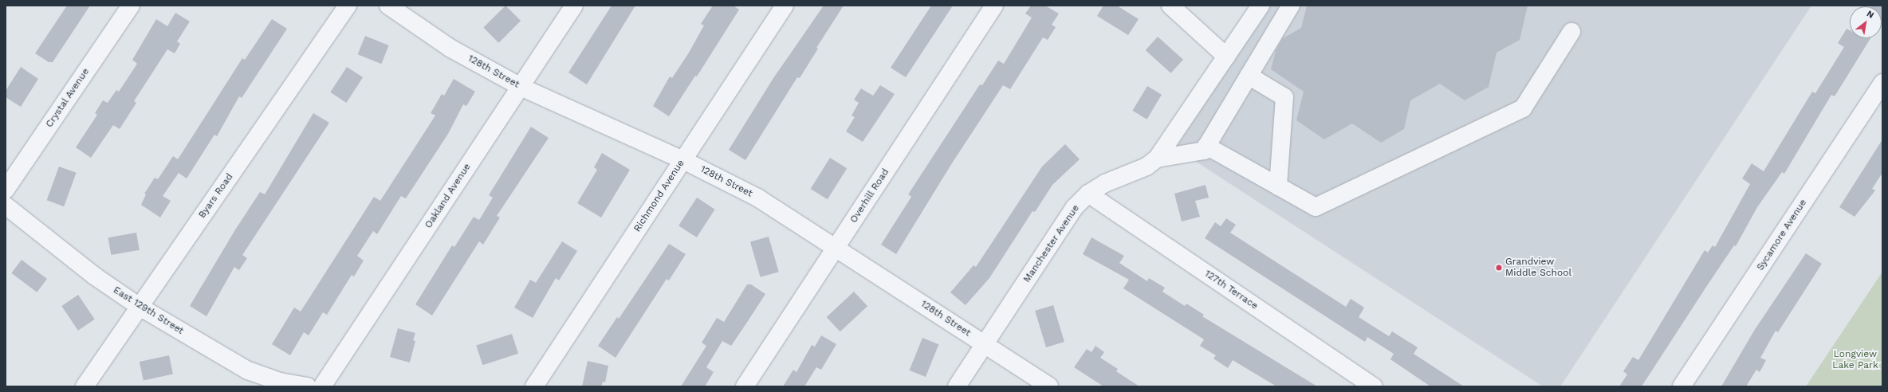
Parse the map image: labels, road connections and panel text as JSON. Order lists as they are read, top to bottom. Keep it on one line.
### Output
{"streets":{"street":["128th Street","Crystal Avenue","Byars Road","Oakland Avenue","Richmond Avenue","Overhill Road","Sycamore Avenue","Manchester Avenue","127th Terrace","East 129th Street"]},"crossings":[["128th Street","Oakland Avenue"],["128th Street","Richmond Avenue"],["128th Street","Overhill Road"],["128th Street","Manchester Avenue"],["Byars Road","East 129th Street"],["Manchester Avenue","127th Terrace"]],"parks":["Longview Lake Park"],"places":["Grandview Middle School"],"north":"top right"}
